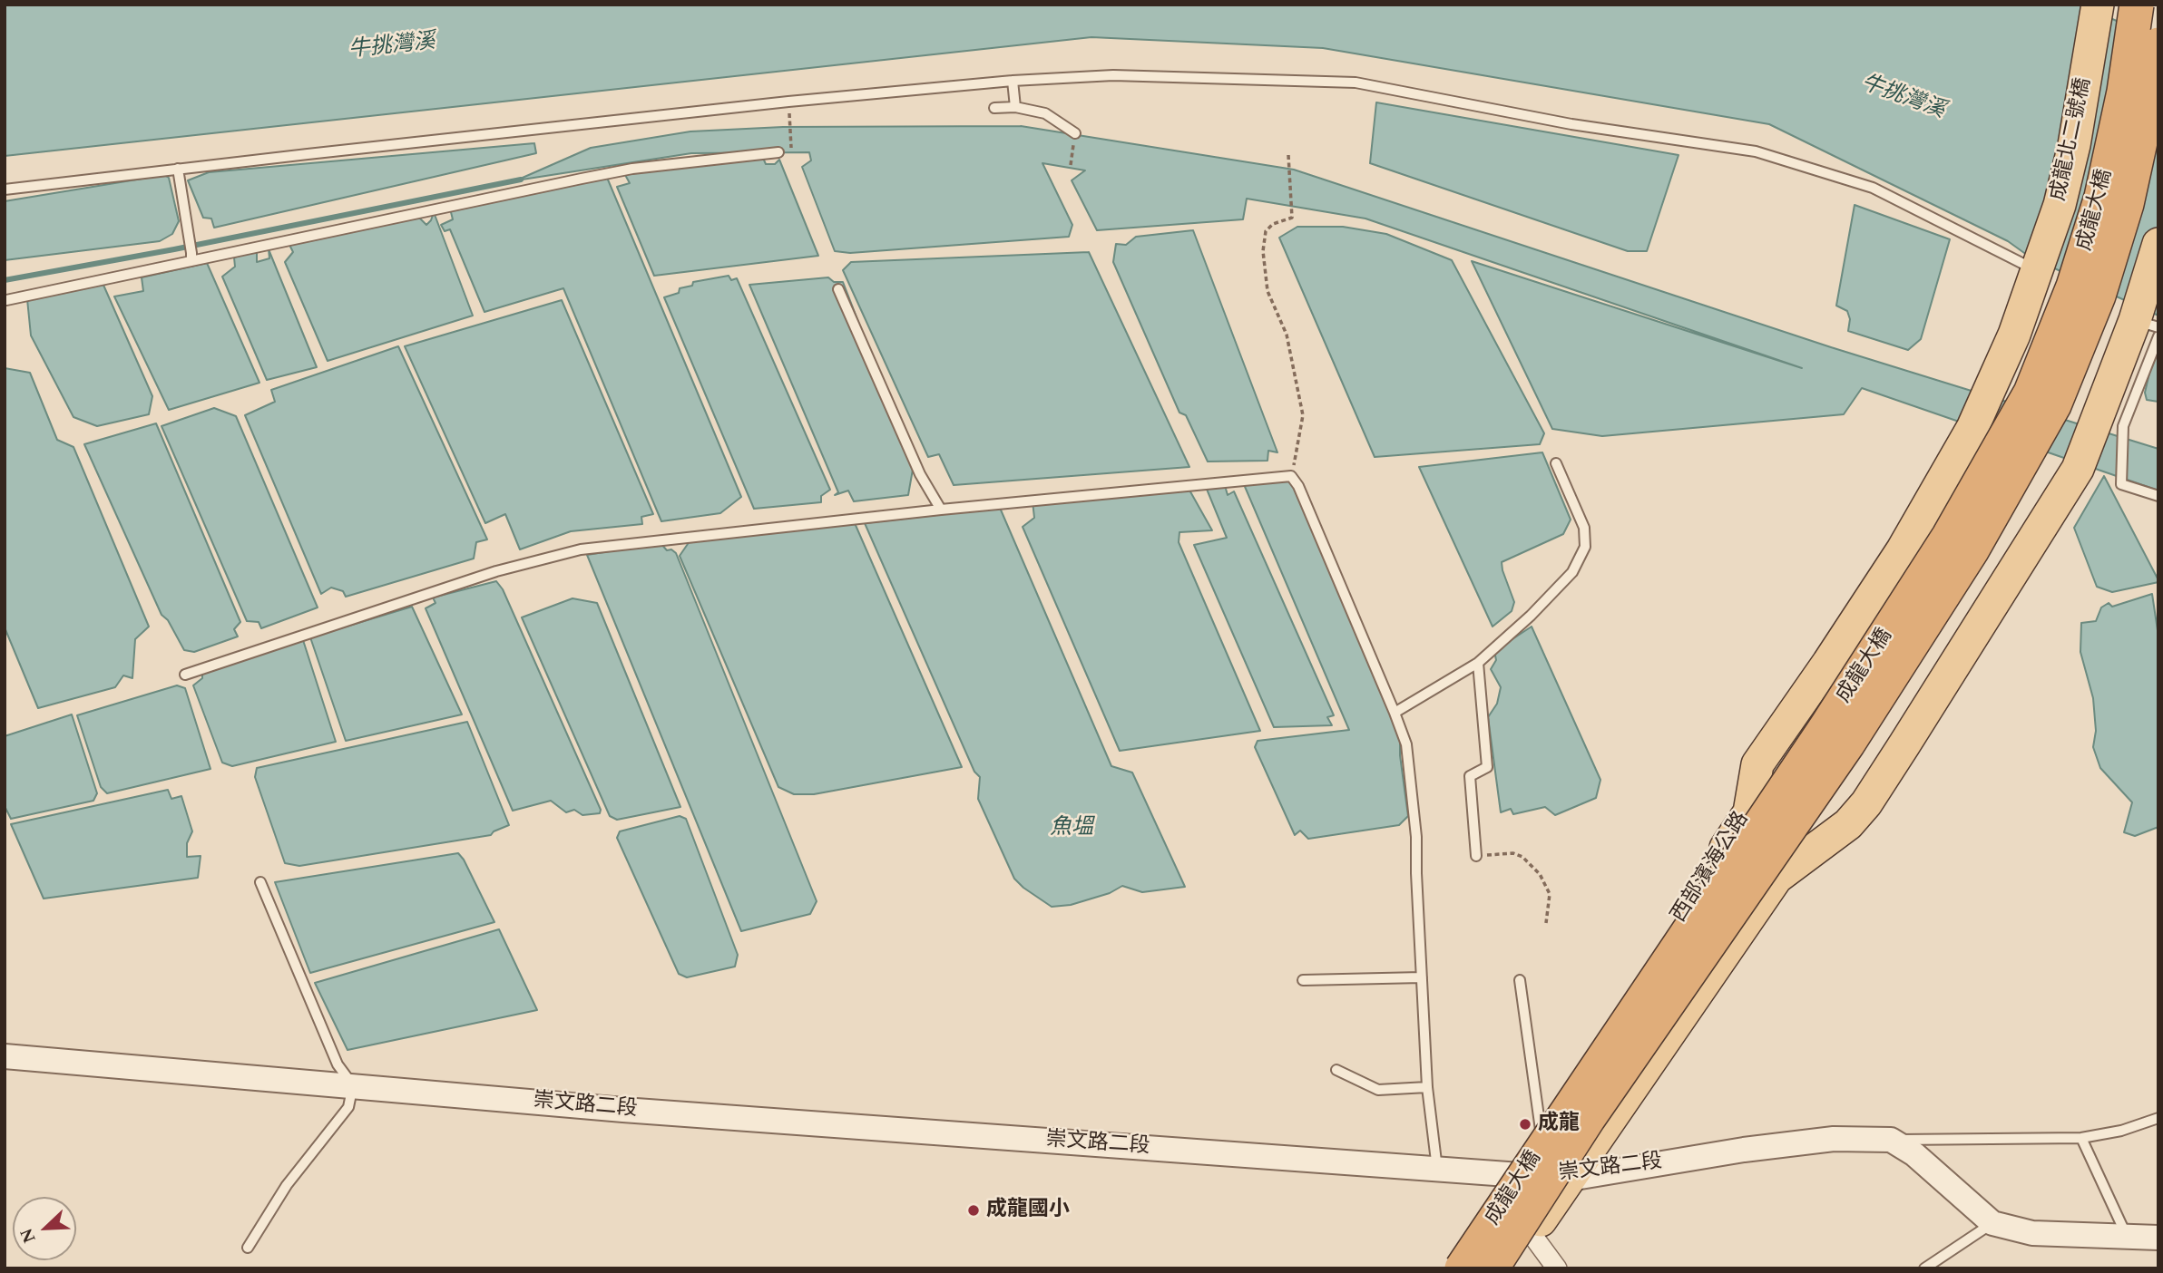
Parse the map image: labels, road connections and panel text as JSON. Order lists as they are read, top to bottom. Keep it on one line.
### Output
{"streets":{"highway":["成龍大橋"],"main road":["成龍北二號橋","西部濱海公路"],"street":["崇文路二段"]},"crossings":[["成龍北二號橋","西部濱海公路"],["西部濱海公路","崇文路二段"]],"water":["牛挑灣溪","魚塭"],"places":["成龍","成龍國小"],"north":"bottom left"}
